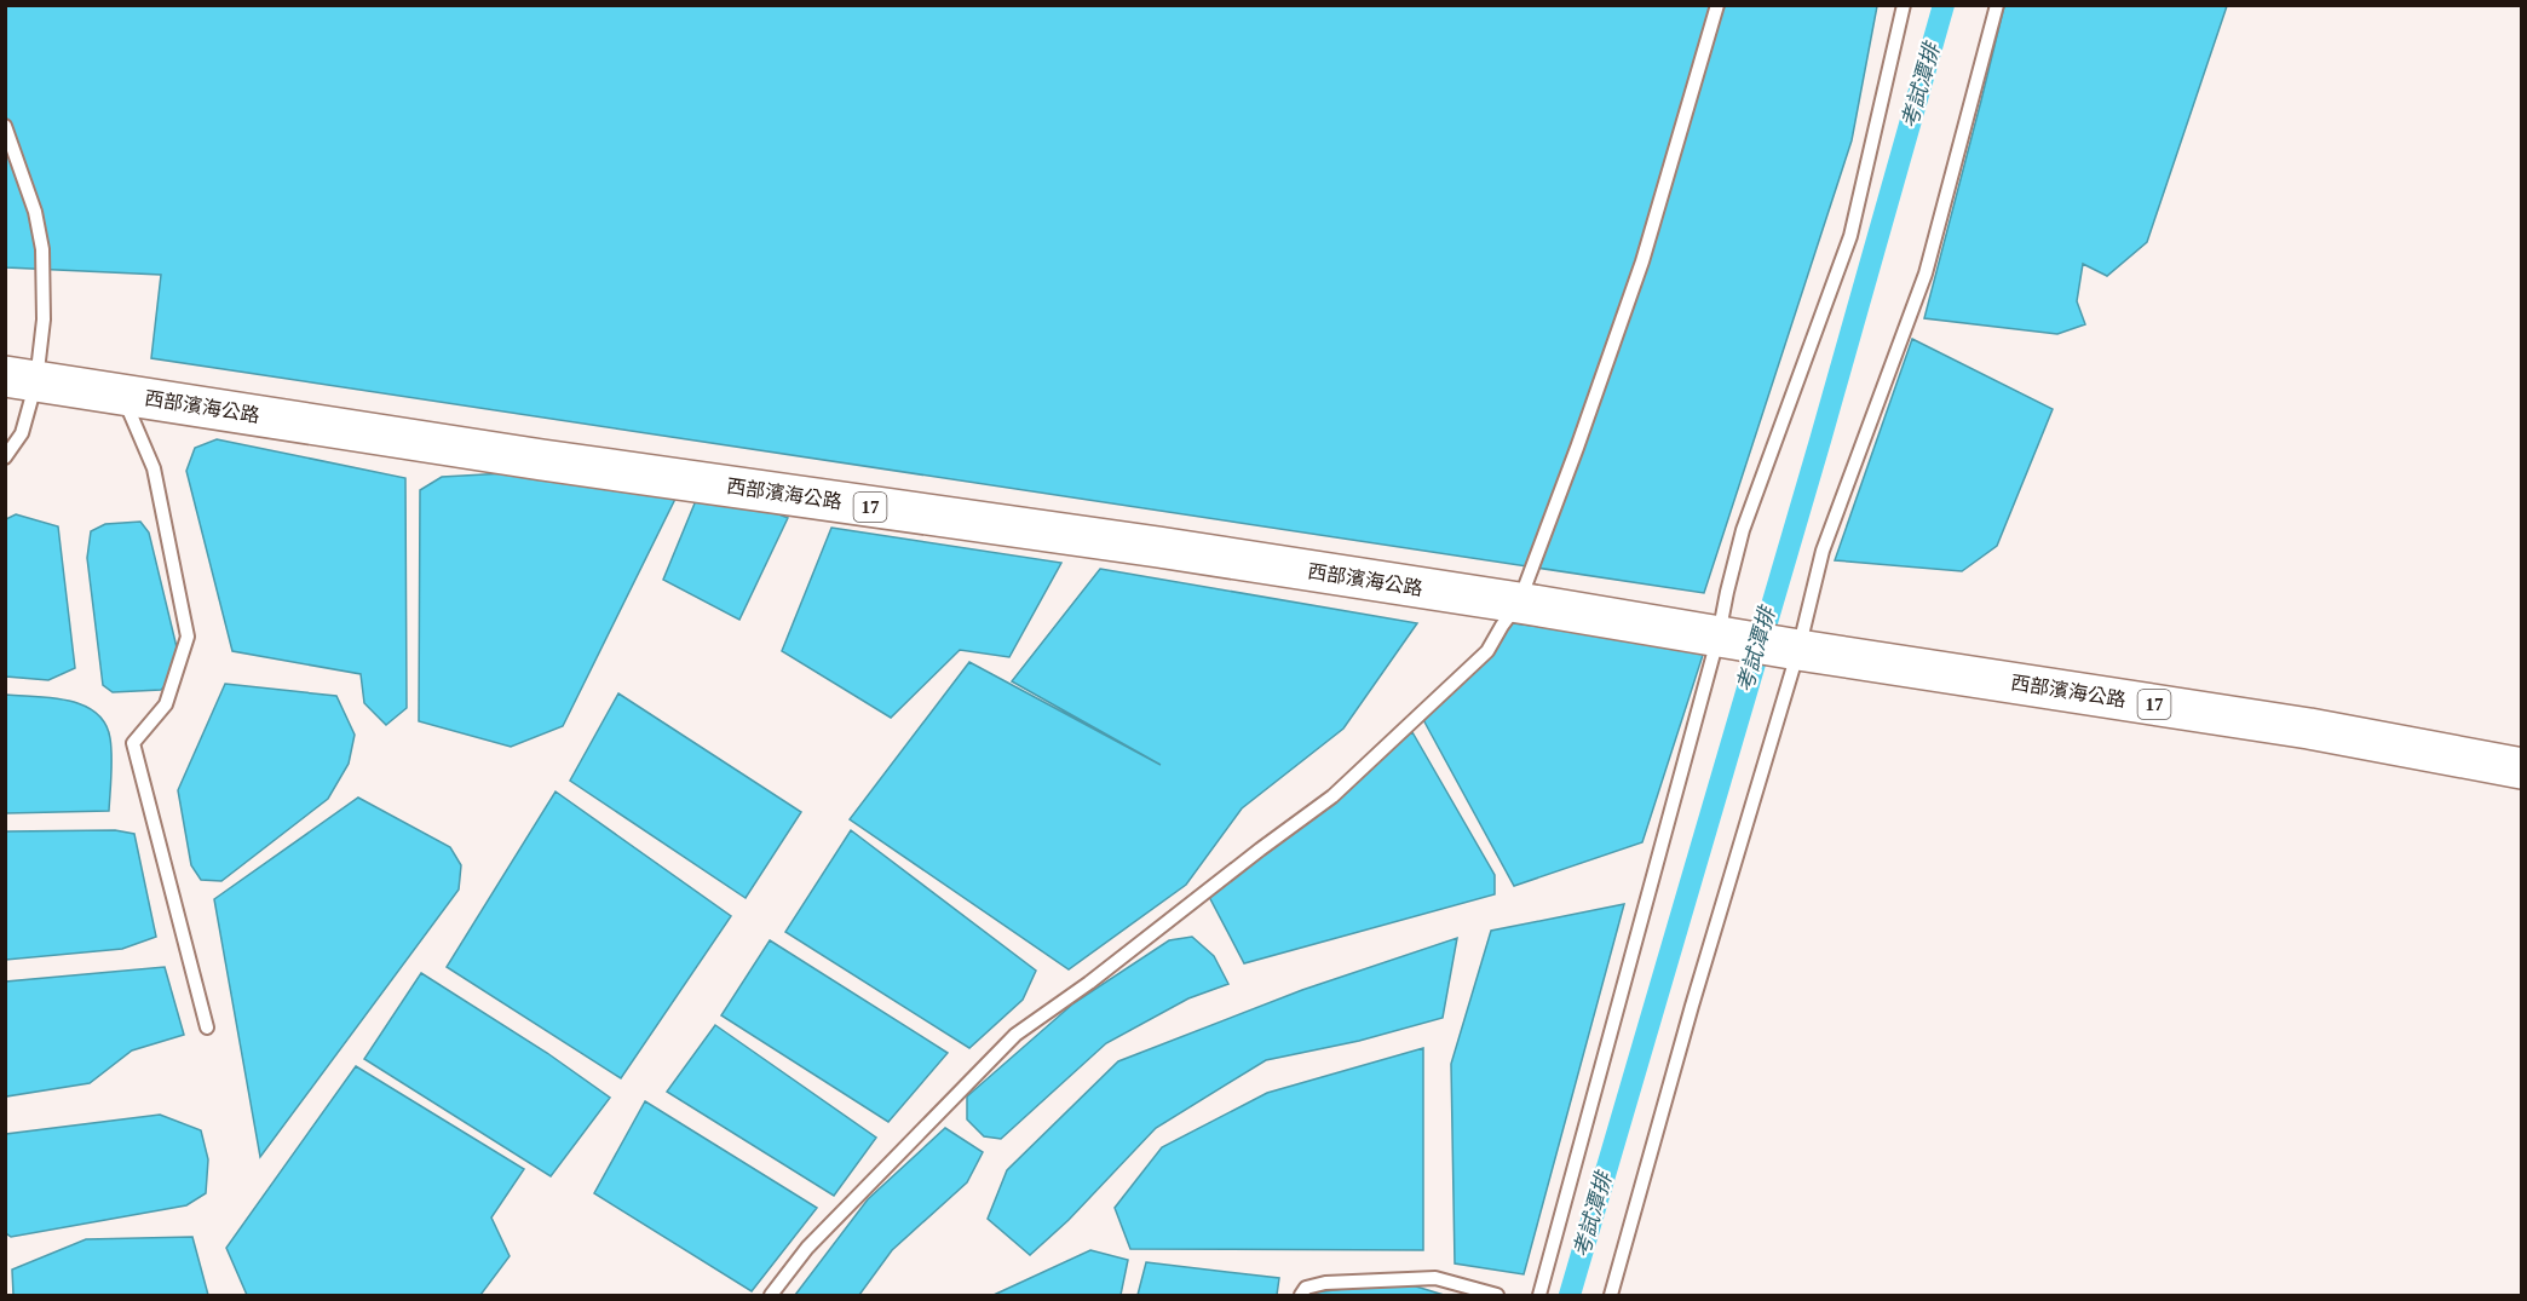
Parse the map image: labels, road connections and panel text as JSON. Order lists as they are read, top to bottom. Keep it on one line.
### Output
{"streets":{"main road":["西部濱海公路","17"]},"crossings":[["西部濱海公路","17"]],"water":["考試潭排"]}
